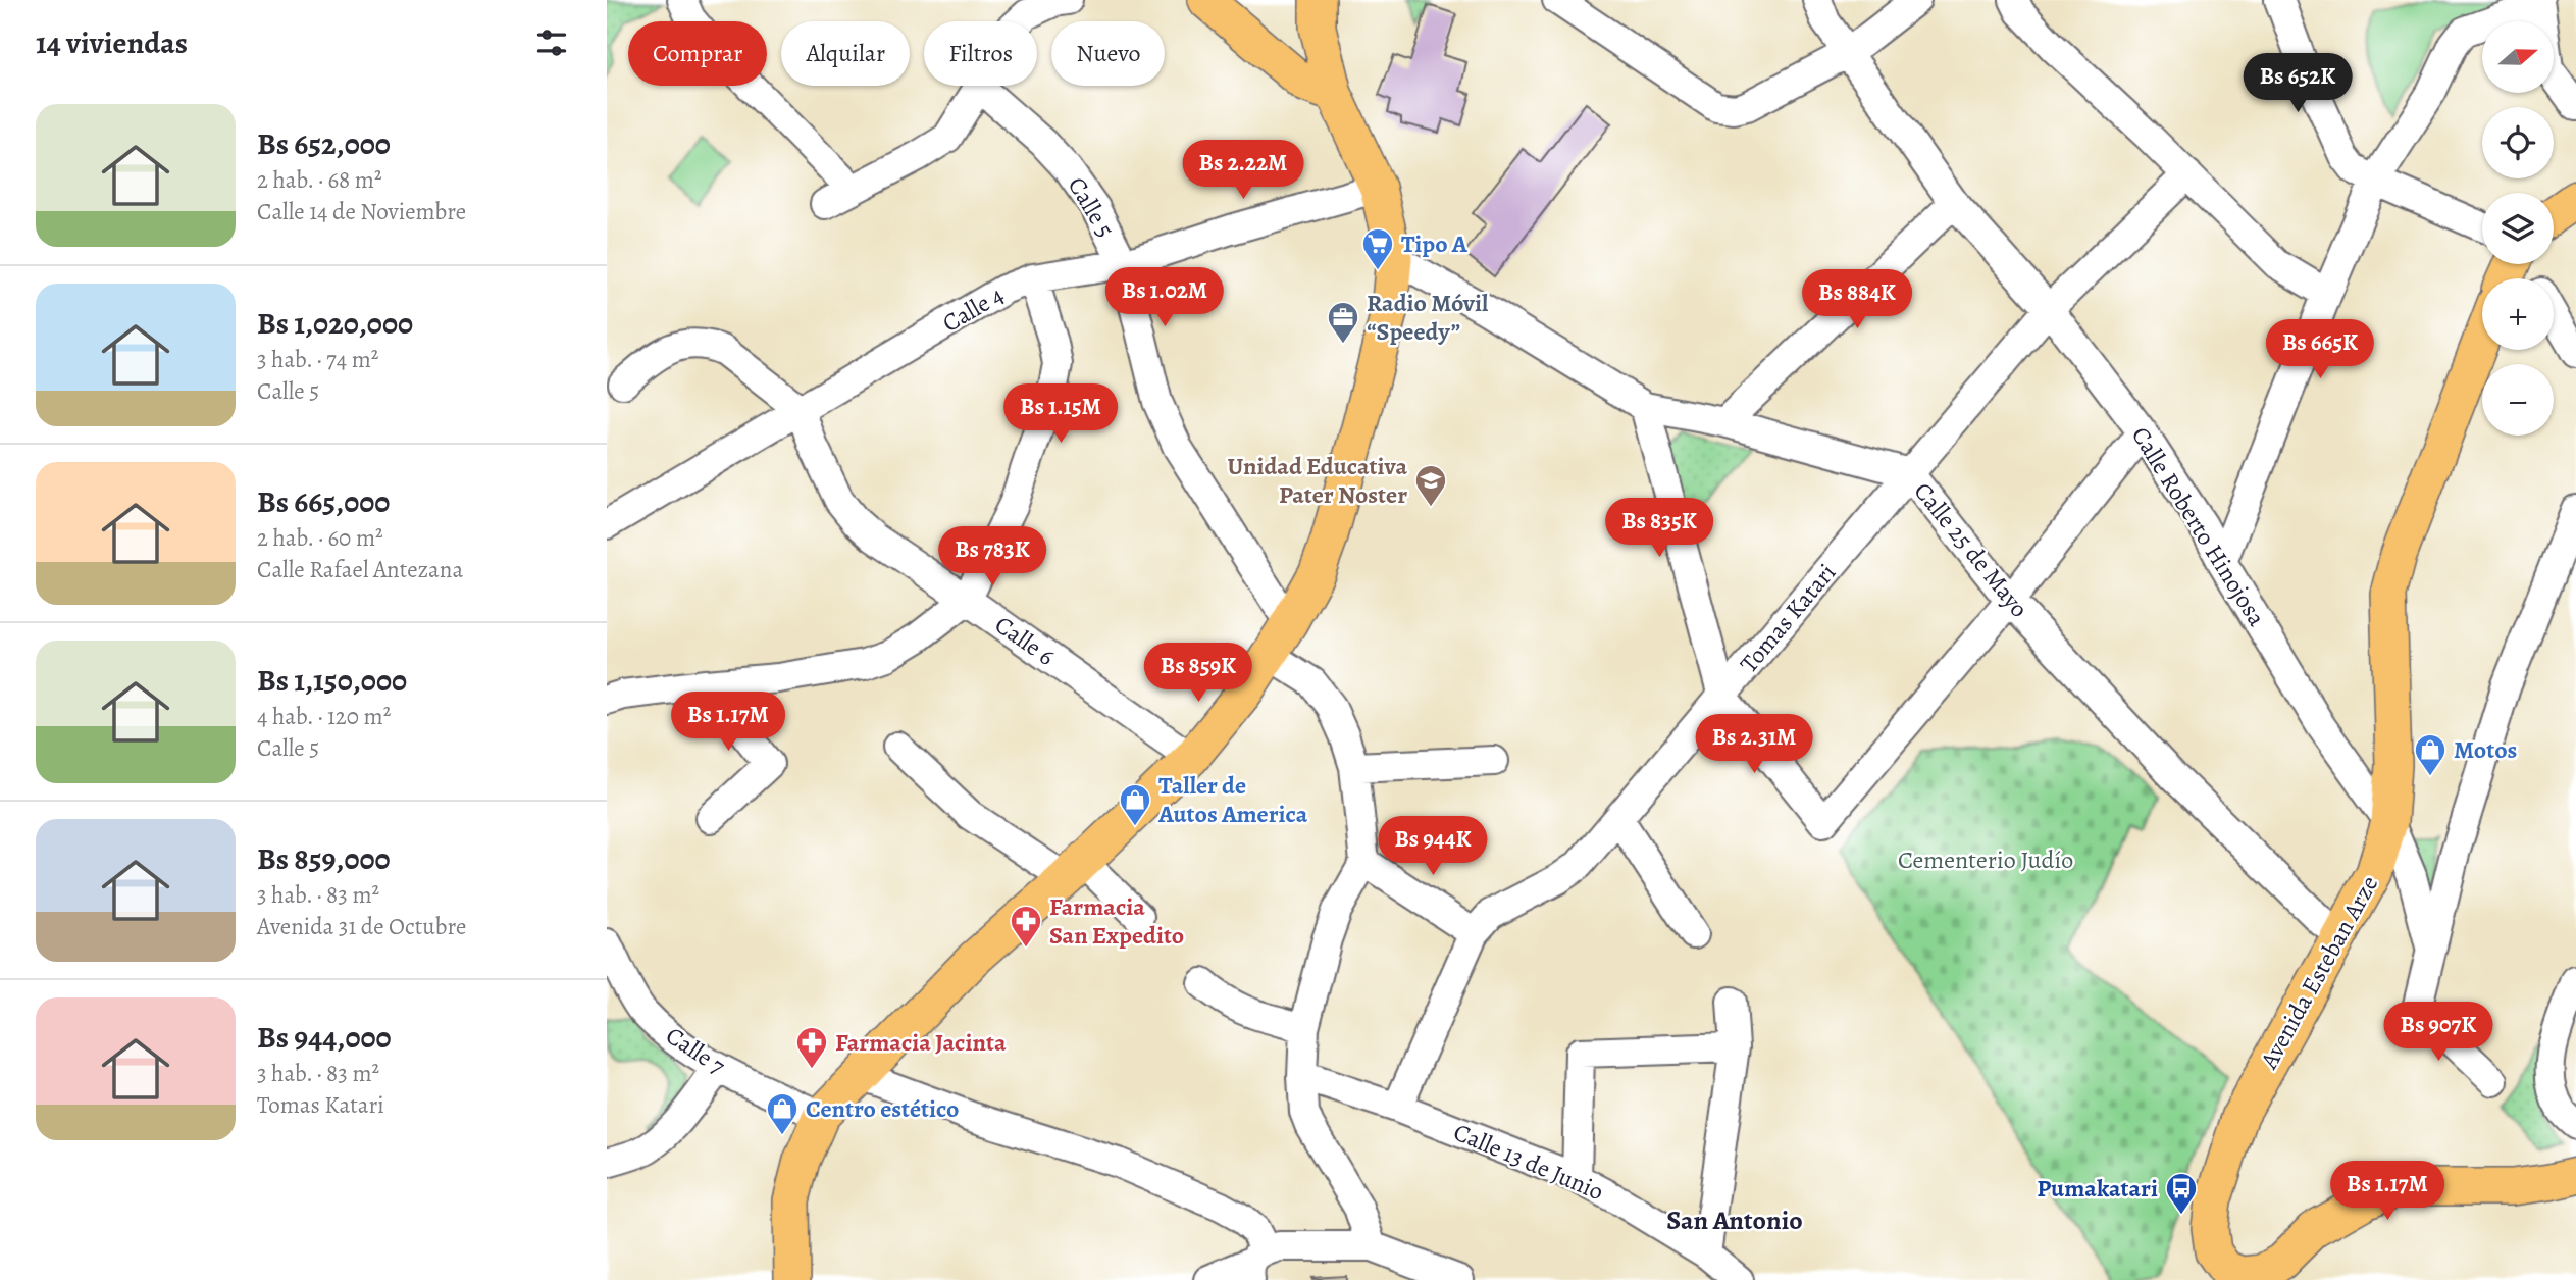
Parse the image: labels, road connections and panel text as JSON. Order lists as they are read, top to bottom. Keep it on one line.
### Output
{"streets":{"main road":["Avenida Esteban Arze"],"street":["Calle 5","Calle 4","Calle Roberto Hinojosa","Calle 25 de Mayo","Tomas Katari","Calle 6","Calle 7","Calle 13 de Junio"]},"crossings":[["Calle 5","Calle 4"],["Calle 4","Calle 6"],["Calle Roberto Hinojosa","Tomas Katari"],["Calle Roberto Hinojosa","Avenida Esteban Arze"],["Calle 25 de Mayo","Tomas Katari"],["Calle 25 de Mayo","Avenida Esteban Arze"],["Tomas Katari","Calle 13 de Junio"]],"districts":["San Antonio"],"parks":["Cementerio Judío"],"places":{"supermarket":["Tipo A"],"office":["Radio Móvil “Speedy”"],"school or university":["Unidad Educativa Pater Noster"],"shop":["Motos","Taller de Autos America","Centro estético"],"pharmacy":["Farmacia San Expedito","Farmacia Jacinta"],"bus stop":["Pumakatari"]},"north":"right","page":{"heading":"14 viviendas","map_buttons":["+","−"],"chip":["Comprar","Alquilar","Filtros","Nuevo"],"price":["Bs 652K","Bs 2.22M","Bs 1.02M","Bs 884K","Bs 665K","Bs 1.15M","Bs 835K","Bs 783K","Bs 859K","Bs 1.17M","Bs 2.31M","Bs 944K","Bs 907K","Bs 1.17M"],"list":[{"name":"Bs 652,000","note":"2 hab. · 68 m² · Calle 14 de Noviembre"},{"name":"Bs 1,020,000","note":"3 hab. · 74 m² · Calle 5"},{"name":"Bs 665,000","note":"2 hab. · 60 m² · Calle Rafael Antezana"},{"name":"Bs 1,150,000","note":"4 hab. · 120 m² · Calle 5"},{"name":"Bs 859,000","note":"3 hab. · 83 m² · Avenida 31 de Octubre"},{"name":"Bs 944,000","note":"3 hab. · 83 m² · Tomas Katari"}]}}
